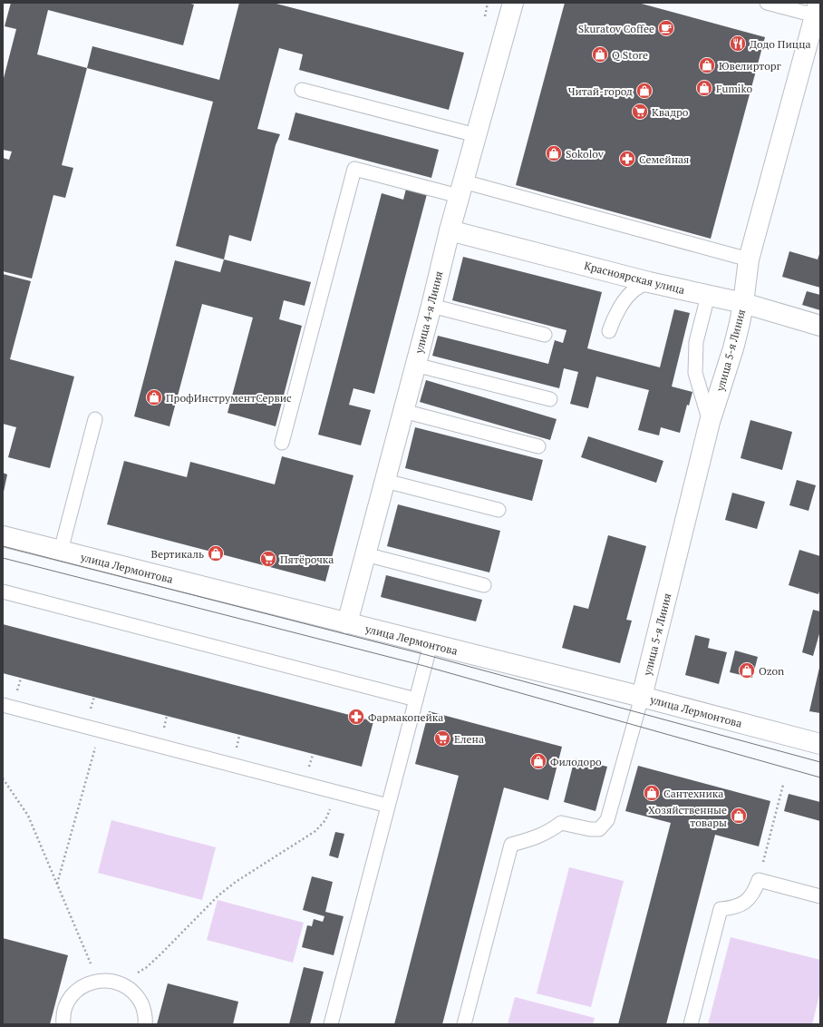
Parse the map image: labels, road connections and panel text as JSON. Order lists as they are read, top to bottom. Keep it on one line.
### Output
{"streets":{"street":["Красноярская улица","улица 4-я Линия","улица 5-я Линия","улица Лермонтова"]},"crossings":[["Красноярская улица","улица 4-я Линия"],["Красноярская улица","улица 5-я Линия"],["улица 4-я Линия","улица Лермонтова"],["улица 5-я Линия","улица Лермонтова"]],"places":{"cafe":["Skuratov Coffee"],"restaurant":["Додо Пицца"],"shop":["Q Store","Ювелирторг","Fumiko","Читай-город","Sokolov","ПрофИнструментСервис","Вертикаль","Ozon","Филодоро","Сантехника","Хозяйственные товары"],"supermarket":["Квадро","Пятёрочка","Елена"],"pharmacy":["Семейная","Фармакопейка"]}}
